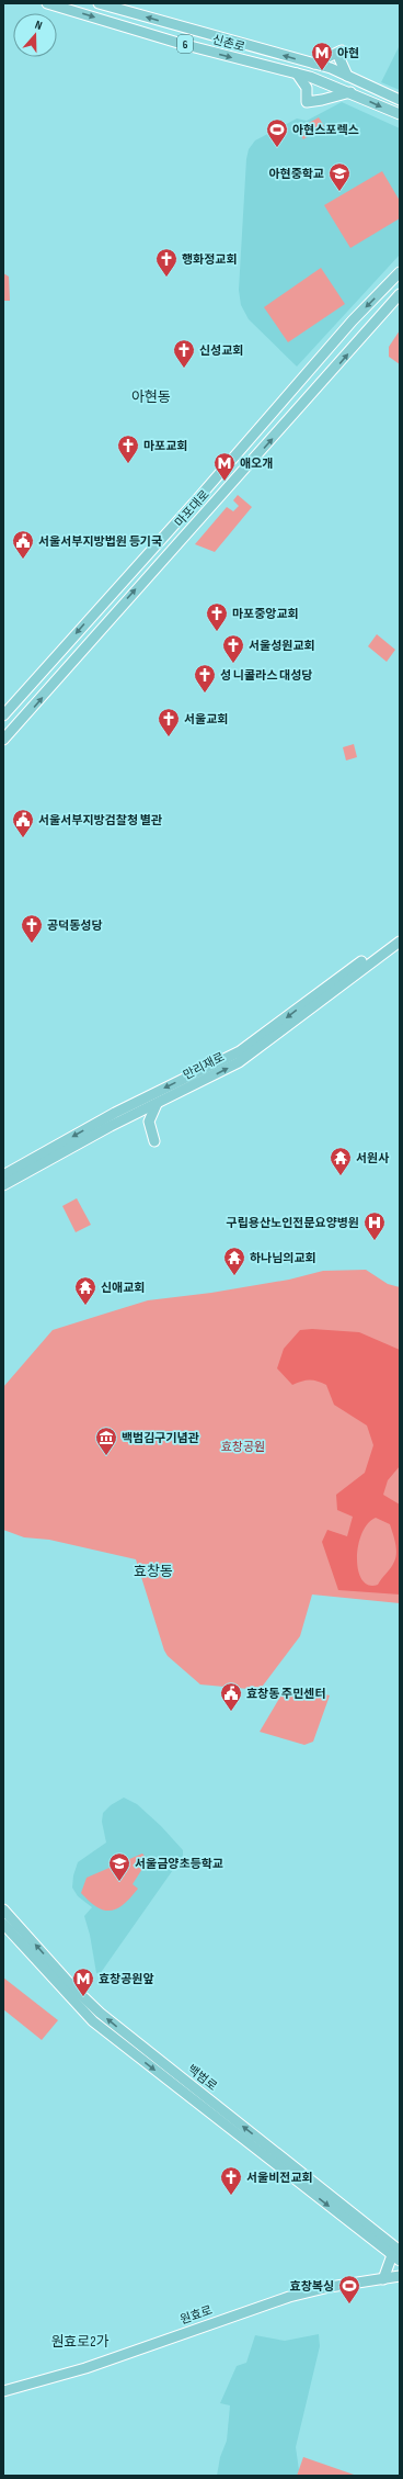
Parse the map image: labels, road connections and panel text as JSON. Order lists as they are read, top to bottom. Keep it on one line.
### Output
{"streets":{"main road":["신촌로","6","마포대로","만리재로","백범로","원효로"]},"districts":["아현동","효창동","원효로2가"],"parks":["효창공원"],"places":{"metro station":["아현","애오개","효창공원앞"],"sports":["아현스포렉스","효창복싱"],"school or university":["아현중학교","서울금양초등학교"],"church":["행화정교회","신성교회","마포교회","마포중앙교회","서울성원교회","성 니콜라스 대성당","서울교회","공덕동성당","서울비전교회"],"public building":["서울서부지방법원 등기국","서울서부지방검찰청 별관","효창동 주민센터"],"temple":["서원사","하나님의교회","신애교회"],"hospital":["구립용산노인전문요양병원"],"museum":["백범김구기념관"]},"north":"top"}
